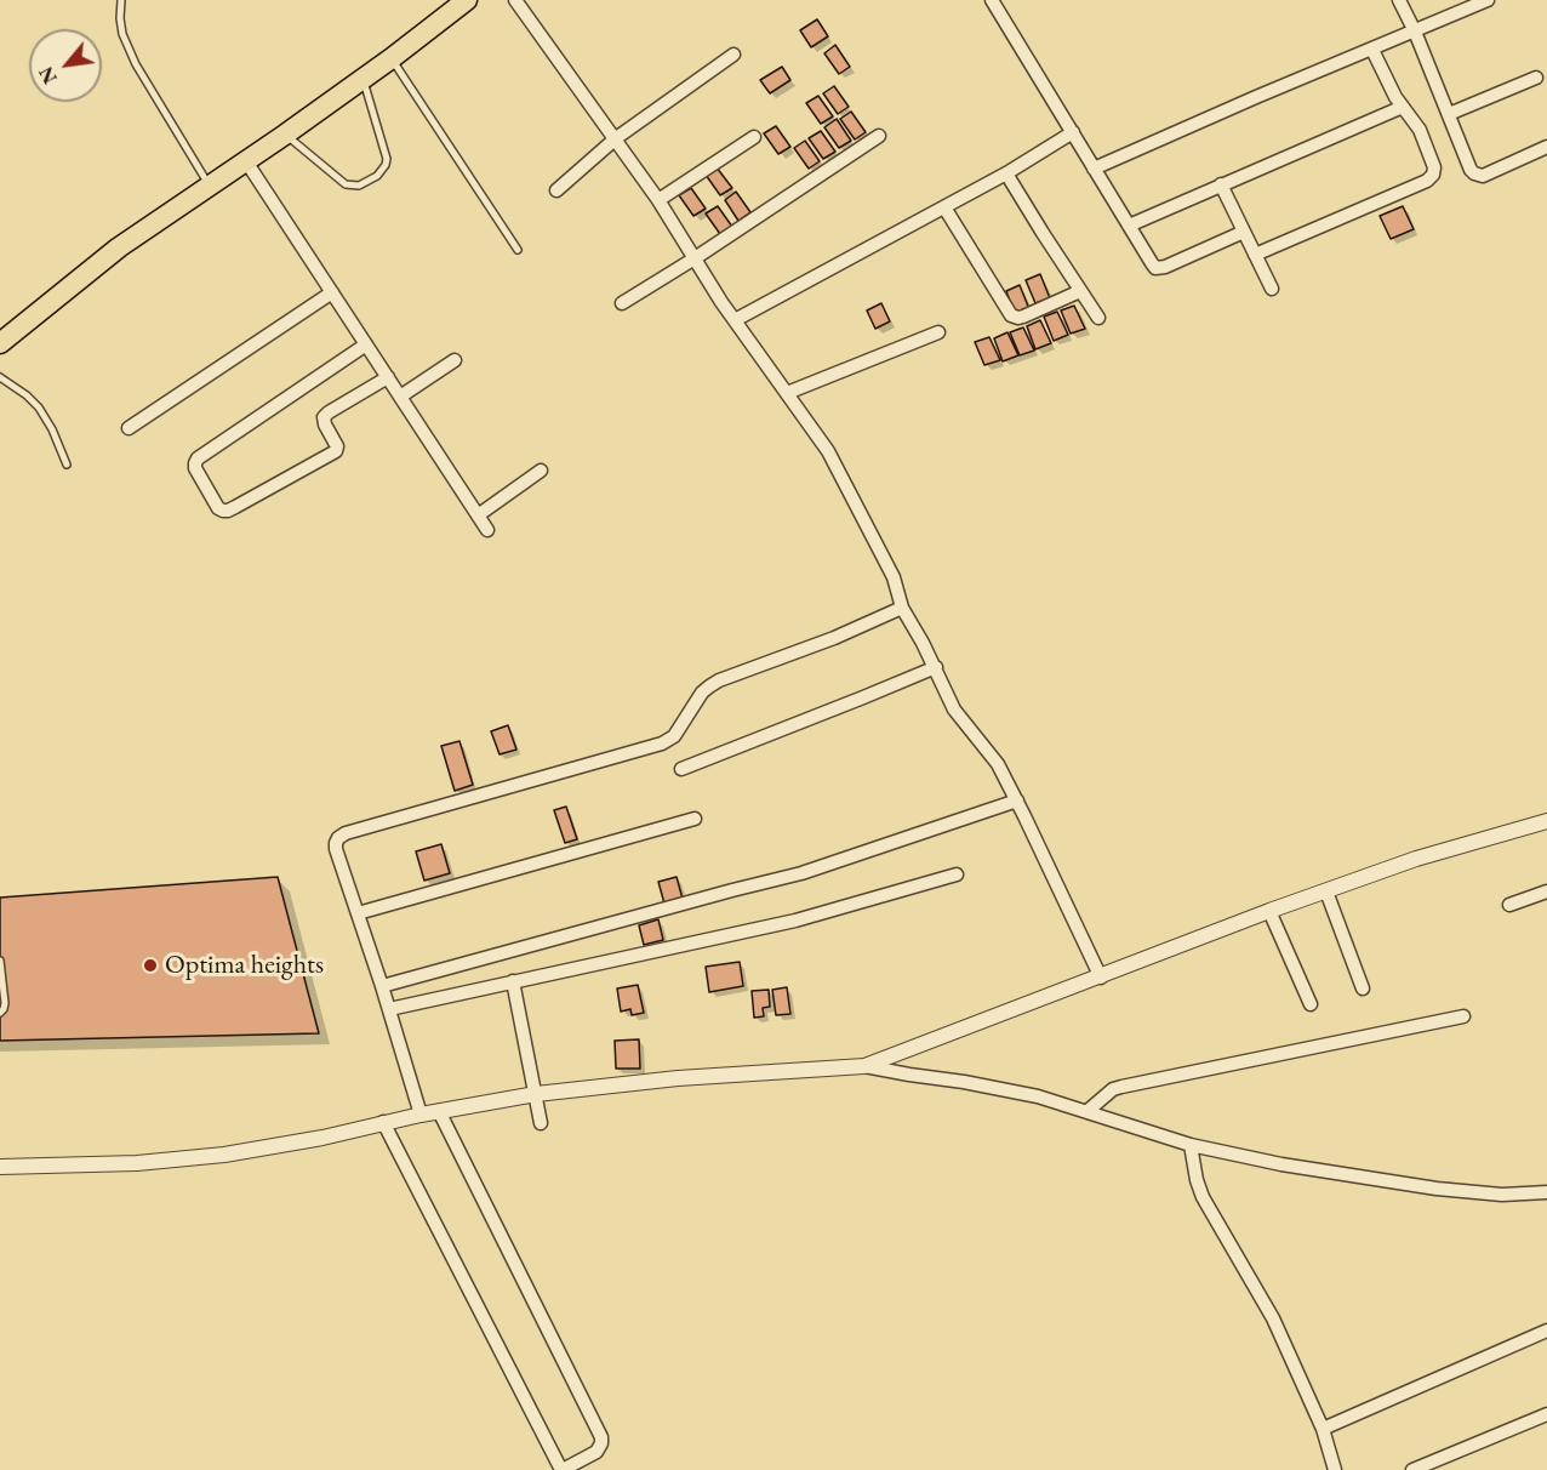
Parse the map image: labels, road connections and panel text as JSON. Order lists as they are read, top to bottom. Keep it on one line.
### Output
{"places":["Optima heights"],"north":"bottom left"}
